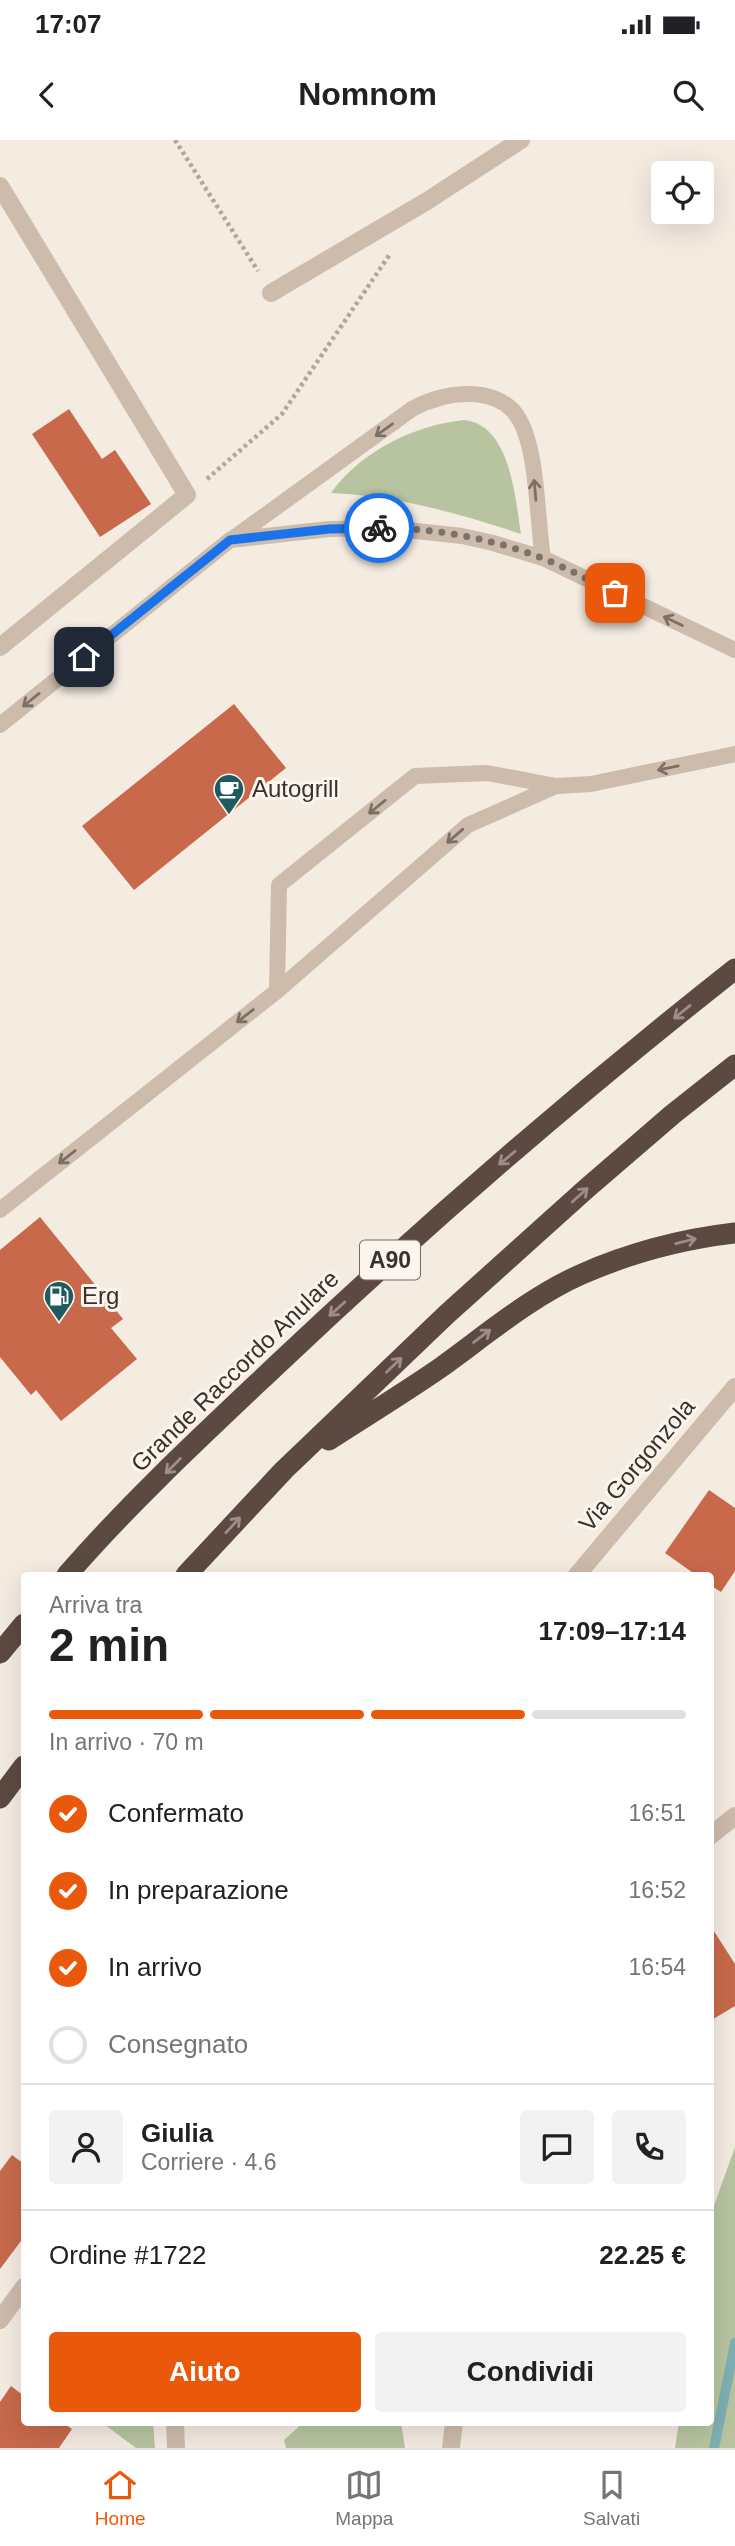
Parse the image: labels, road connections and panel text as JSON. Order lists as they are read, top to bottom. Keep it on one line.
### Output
{"streets":{"highway":["A90","Grande Raccordo Anulare"],"street":["Via Gorgonzola"]},"places":{"cafe":["Autogrill"],"fuel station":["Erg"]},"page":{"status":"17:07","header":"Nomnom","heading":["2 min","Arriva tra","17:09–17:14"],"panel":["Giulia","Corriere · 4.6","Ordine #1722","22.25 €"],"bar":"In arrivo · 70 m","list":[["Confermato","16:51"],["In preparazione","16:52"],["In arrivo","16:54"],"Consegnato"],"buttons":["Aiuto","Condividi"],"tabs":["Home","Mappa","Salvati"]}}
